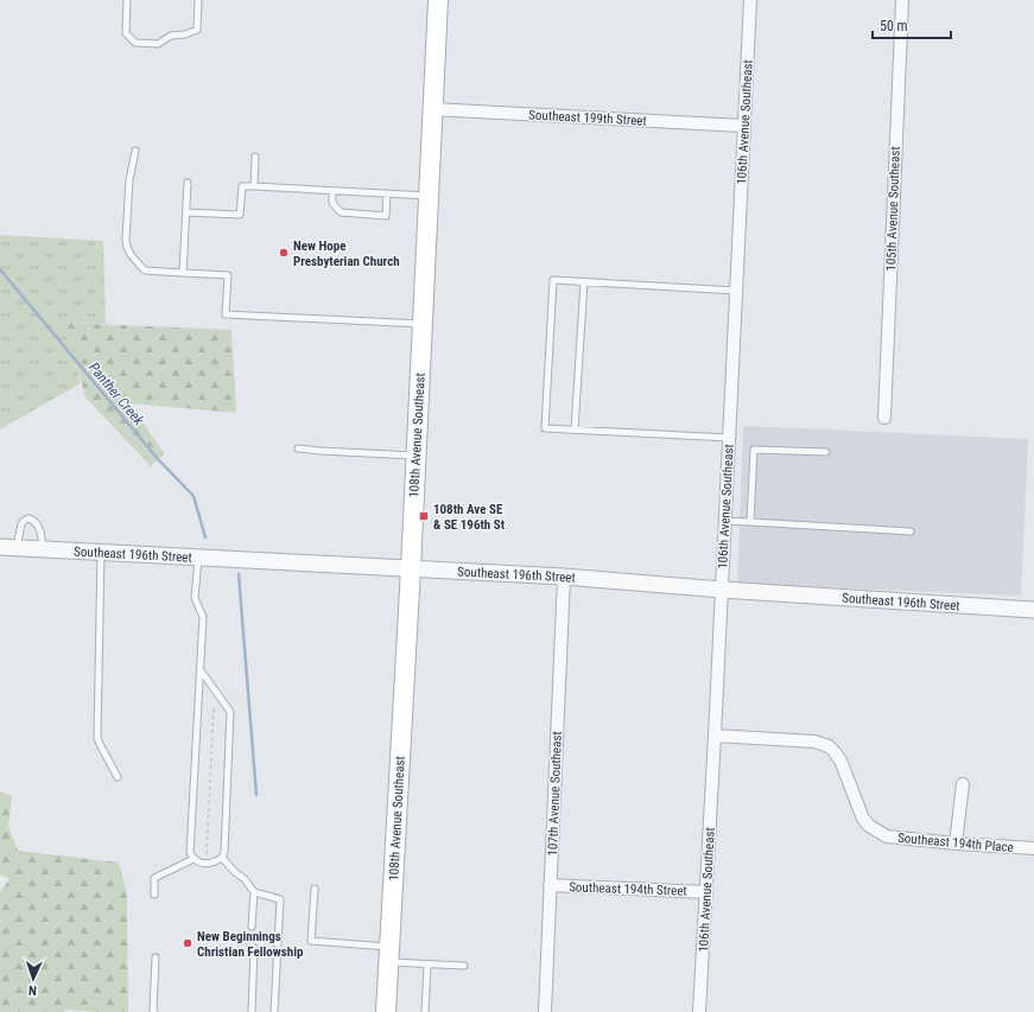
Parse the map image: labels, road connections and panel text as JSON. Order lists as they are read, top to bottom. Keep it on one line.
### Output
{"streets":{"main road":["108th Avenue Southeast"],"street":["Southeast 199th Street","106th Avenue Southeast","105th Avenue Southeast","Southeast 196th Street","107th Avenue Southeast","Southeast 194th Place","Southeast 194th Street"]},"crossings":[["Southeast 199th Street","106th Avenue Southeast"],["Southeast 199th Street","108th Avenue Southeast"],["106th Avenue Southeast","Southeast 196th Street"],["106th Avenue Southeast","Southeast 194th Place"],["106th Avenue Southeast","Southeast 194th Street"],["108th Avenue Southeast","Southeast 196th Street"],["Southeast 196th Street","107th Avenue Southeast"],["107th Avenue Southeast","Southeast 194th Street"]],"water":["Panther Creek"],"places":{"other":["New Hope Presbyterian Church","New Beginnings Christian Fellowship"],"transit":["108th Ave SE & SE 196th St"]},"scale_bar":"50 m","north":"bottom"}
